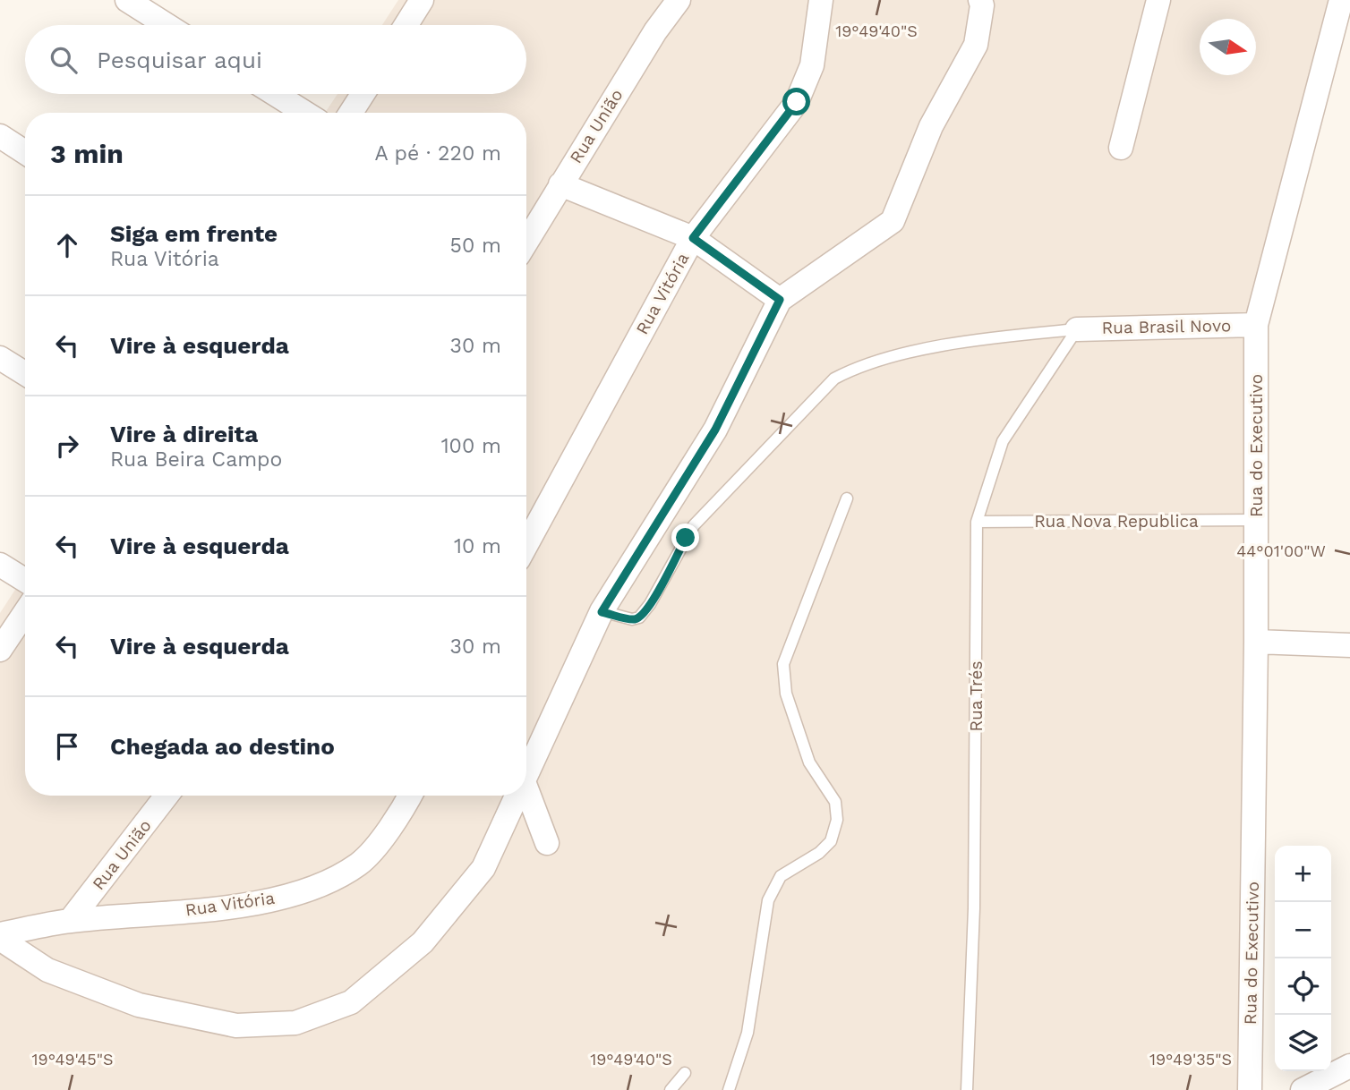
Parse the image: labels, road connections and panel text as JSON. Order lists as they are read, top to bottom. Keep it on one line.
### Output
{"streets":{"street":["Rua União","Rua Vitória","Rua Brasil Novo","Rua do Executivo"],"lane":["Rua Nova Republica","Rua Trés"]},"crossings":[["Rua União","Rua Vitória"],["Rua Brasil Novo","Rua do Executivo"],["Rua Brasil Novo","Rua Trés"],["Rua do Executivo","Rua Nova Republica"],["Rua Nova Republica","Rua Trés"]],"north":"right","page":{"search":"Pesquisar aqui","heading":["3 min","A pé · 220 m"],"list":[["Siga em frente","Rua Vitória","50 m"],["Vire à esquerda","30 m"],["Vire à direita","Rua Beira Campo","100 m"],["Vire à esquerda","10 m"],["Vire à esquerda","30 m"],"Chegada ao destino"],"map_buttons":["+","−"]},"coordinates":["19°49'40\"S","44°01'00\"W","19°49'45\"S","19°49'35\"S"]}
